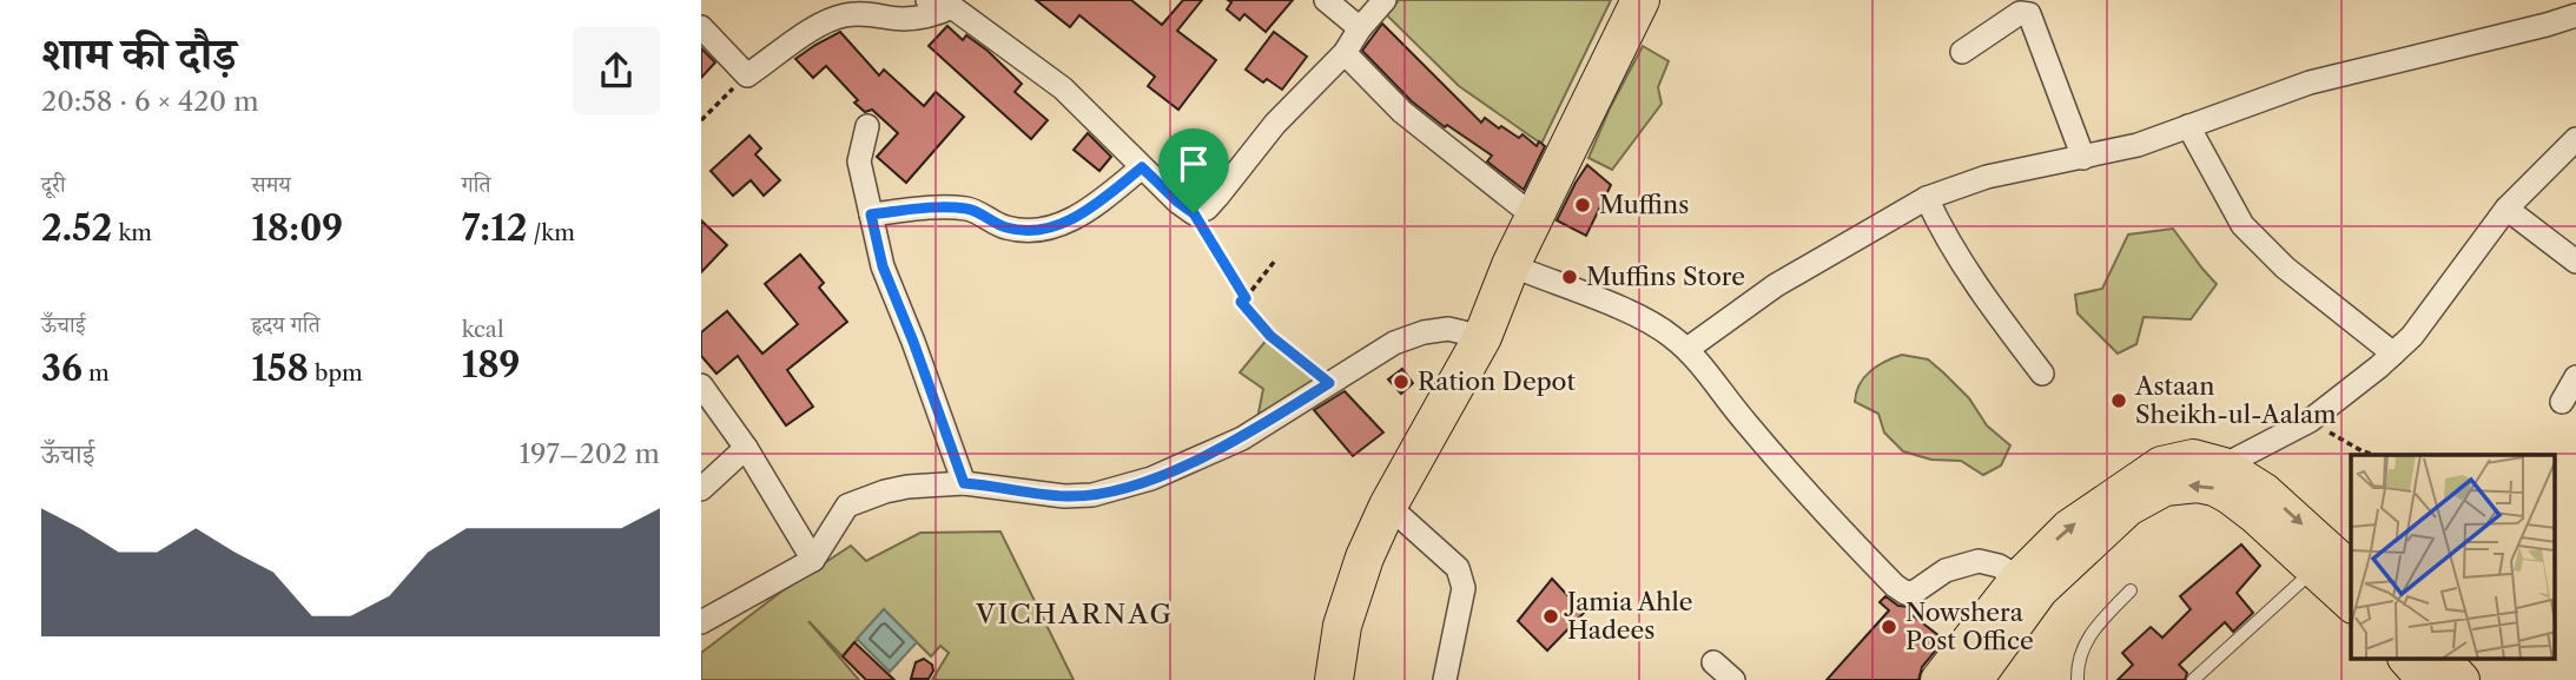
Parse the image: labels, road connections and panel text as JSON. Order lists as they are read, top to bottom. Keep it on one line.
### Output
{"districts":["VICHARNAG"],"places":["Muffins","Muffins Store","Ration Depot","Astaan Sheikh-ul-Aalam","Jamia Ahle Hadees","Nowshera Post Office"],"page":{"heading":["शाम की दौड़","20:58 · 6 × 420 m"],"stats":[["दूरी","2.52 km"],["समय","18:09"],["गति","7:12 /km"],["ऊँचाई","36 m"],["हृदय गति","158 bpm"],["kcal","189"]],"chart":["ऊँचाई","197–202 m"]}}
